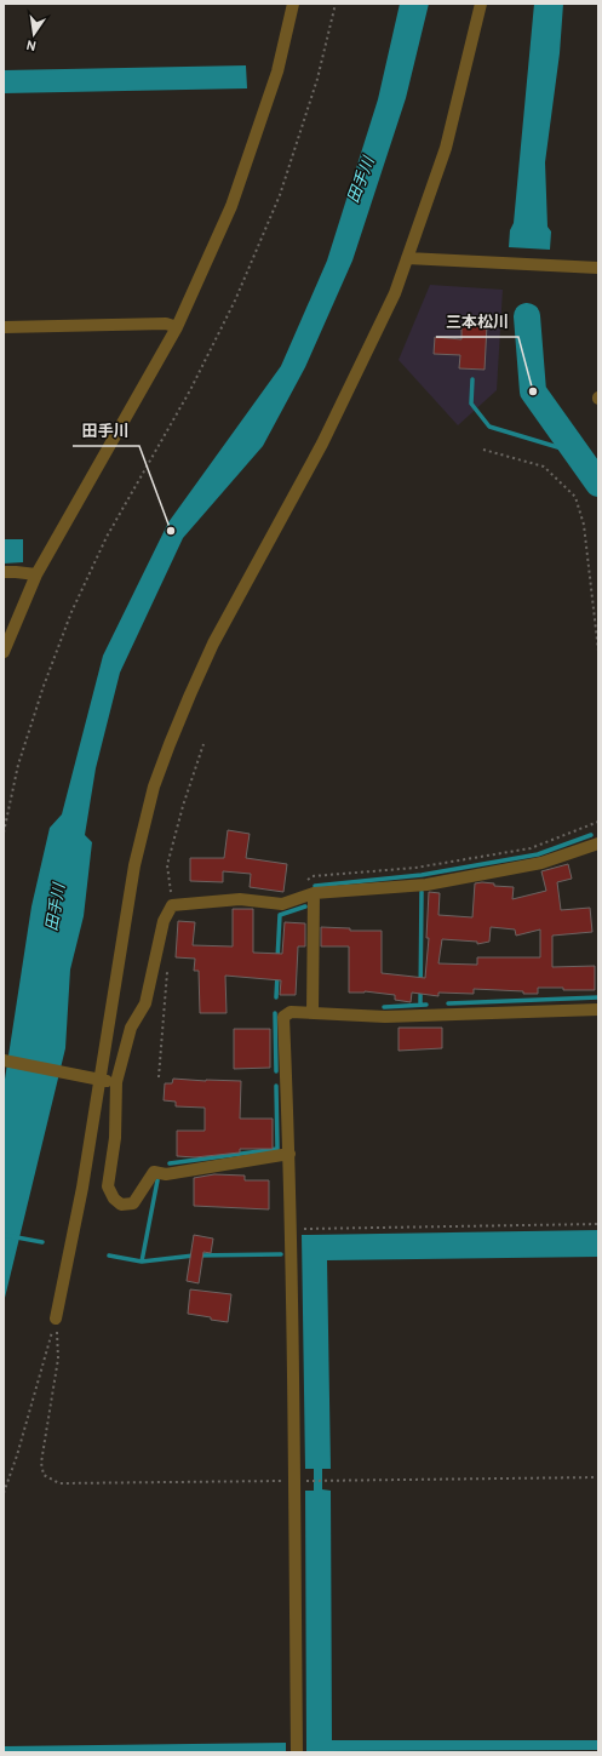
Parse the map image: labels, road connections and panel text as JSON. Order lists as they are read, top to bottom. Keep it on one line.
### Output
{"water":["田手川"],"places":["三本松川","田手川"],"north":"bottom"}
